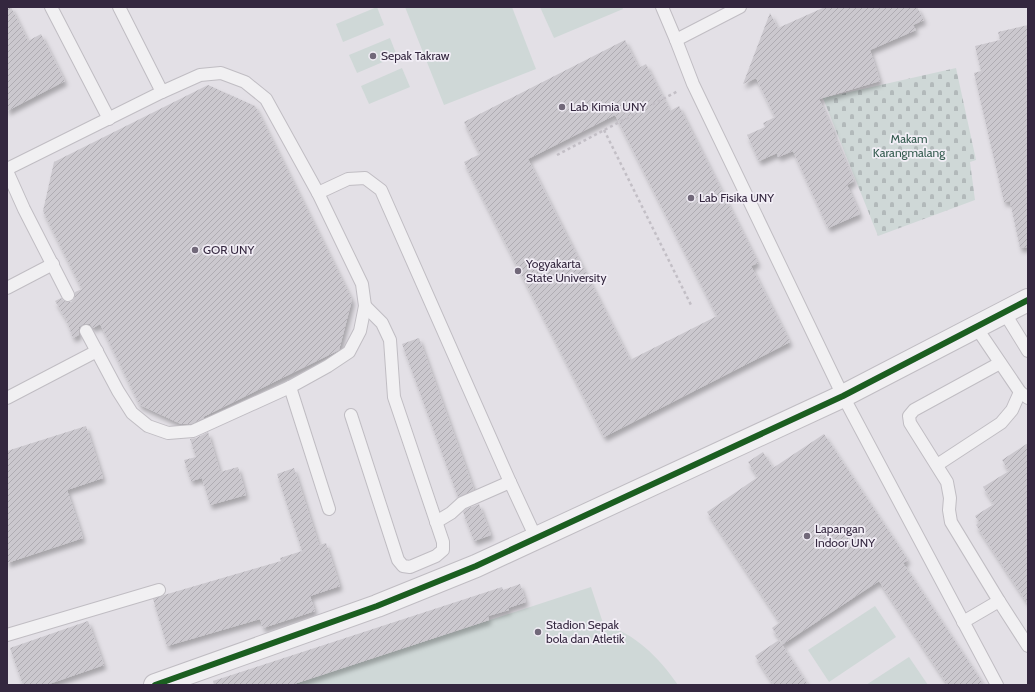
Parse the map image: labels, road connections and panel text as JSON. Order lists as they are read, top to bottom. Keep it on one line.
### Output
{"parks":["Makam Karangmalang"],"places":["Sepak Takraw","Lab Kimia UNY","Lab Fisika UNY","GOR UNY","Yogyakarta State University","Lapangan Indoor UNY","Stadion Sepak bola dan Atletik"]}
